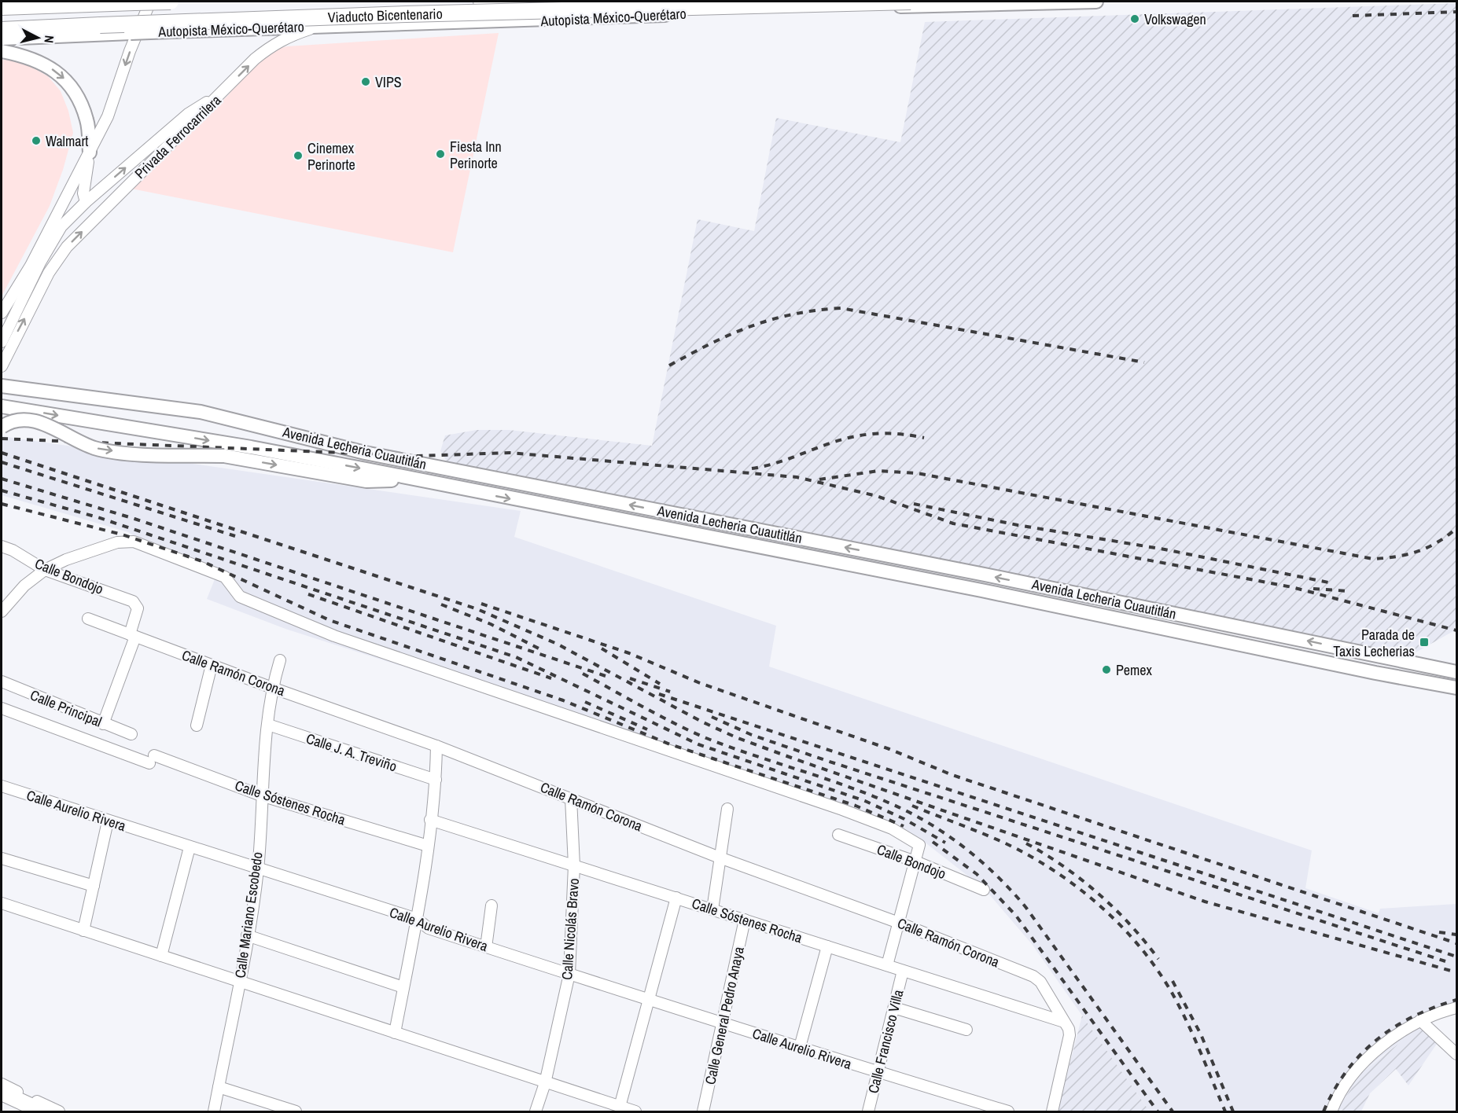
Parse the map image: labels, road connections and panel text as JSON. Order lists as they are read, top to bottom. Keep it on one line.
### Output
{"streets":{"highway":["Viaducto Bicentenario"],"main road":["Autopista México-Querétaro","Avenida Lecheria Cuautitlán"],"street":["Privada Ferrocarrilera","Calle Bondojo","Calle Ramón Corona","Calle Principal","Calle J. A. Treviño","Calle Sóstenes Rocha","Calle Aurelio Rivera","Calle Mariano Escobedo","Calle Nicolás Bravo","Calle General Pedro Anaya","Calle Francisco Villa"]},"crossings":[["Viaducto Bicentenario","Autopista México-Querétaro"],["Autopista México-Querétaro","Privada Ferrocarrilera"],["Calle Bondojo","Calle Ramón Corona"],["Calle Ramón Corona","Calle Sóstenes Rocha"],["Calle Ramón Corona","Calle Mariano Escobedo"],["Calle Ramón Corona","Calle Nicolás Bravo"],["Calle J. A. Treviño","Calle Mariano Escobedo"],["Calle Sóstenes Rocha","Calle Mariano Escobedo"],["Calle Sóstenes Rocha","Calle Nicolás Bravo"],["Calle Sóstenes Rocha","Calle General Pedro Anaya"],["Calle Sóstenes Rocha","Calle Francisco Villa"],["Calle Aurelio Rivera","Calle Mariano Escobedo"],["Calle Aurelio Rivera","Calle Nicolás Bravo"],["Calle Aurelio Rivera","Calle General Pedro Anaya"],["Calle Aurelio Rivera","Calle Francisco Villa"]],"places":{"other":["Volkswagen","VIPS","Walmart","Fiesta Inn Perinorte","Cinemex Perinorte","Pemex"],"transit":["Parada de Taxis Lecherias"]},"north":"right"}
